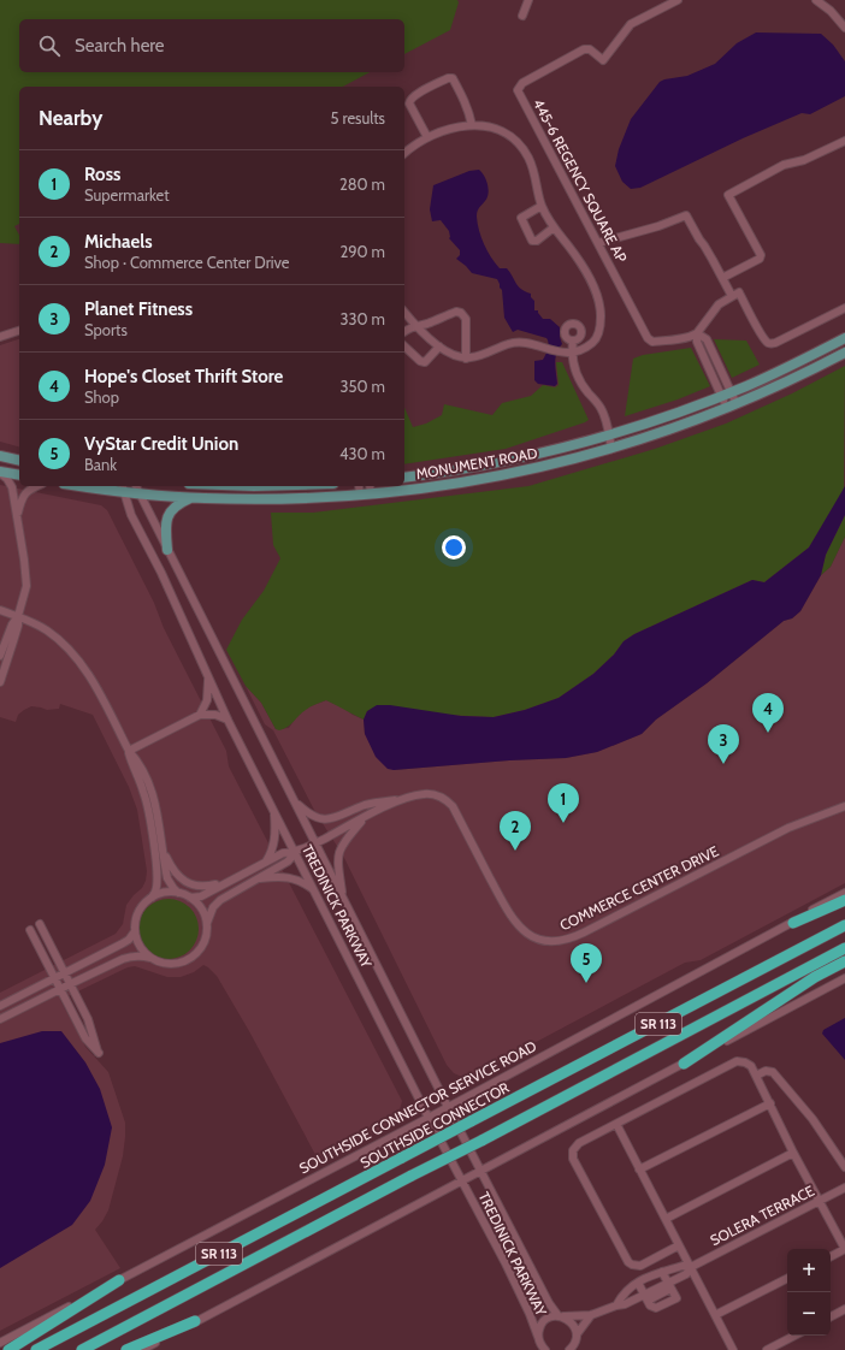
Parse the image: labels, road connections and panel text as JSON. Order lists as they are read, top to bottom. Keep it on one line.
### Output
{"streets":{"highway":["SR 113","SOUTHSIDE CONNECTOR"],"main road":["MONUMENT ROAD"],"street":["445-6 REGENCY SQUARE AP","COMMERCE CENTER DRIVE","TREDINICK PARKWAY","SOUTHSIDE CONNECTOR SERVICE ROAD","SOLERA TERRACE"]},"crossings":[["MONUMENT ROAD","TREDINICK PARKWAY"],["COMMERCE CENTER DRIVE","TREDINICK PARKWAY"],["TREDINICK PARKWAY","SOUTHSIDE CONNECTOR SERVICE ROAD"],["TREDINICK PARKWAY","SOLERA TERRACE"]],"page":{"search":"Search here","heading":["Nearby","5 results"],"list":[{"mark":"1","name":"Ross","note":"Supermarket","value":"280 m"},{"mark":"2","name":"Michaels","note":"Shop · Commerce Center Drive","value":"290 m"},{"mark":"3","name":"Planet Fitness","note":"Sports","value":"330 m"},{"mark":"4","name":"Hope's Closet Thrift Store","note":"Shop","value":"350 m"},{"mark":"5","name":"VyStar Credit Union","note":"Bank","value":"430 m"}],"pins":["4","3","1","2","5"],"map_buttons":["+","−"]}}
